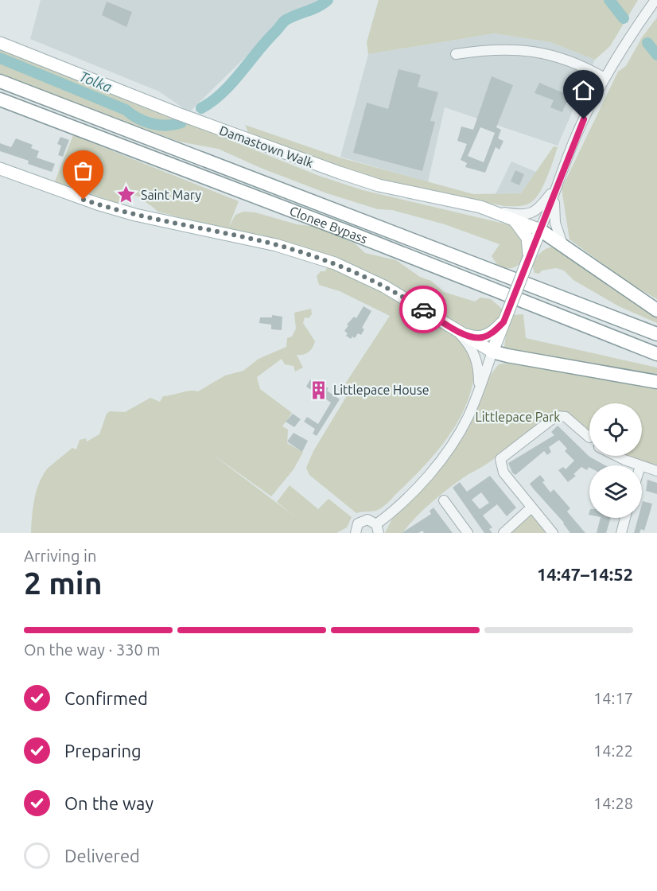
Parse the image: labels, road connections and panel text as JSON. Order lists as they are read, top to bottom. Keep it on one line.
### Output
{"streets":{"highway":["Clonee Bypass"],"main road":["Damastown Walk"]},"water":["Tolka"],"parks":["Littlepace Park"],"places":{"place":["Saint Mary"],"building":["Littlepace House"]},"page":{"heading":["2 min","Arriving in","14:47–14:52"],"bar":"On the way · 330 m","list":[["Confirmed","14:17"],["Preparing","14:22"],["On the way","14:28"],"Delivered"]}}
